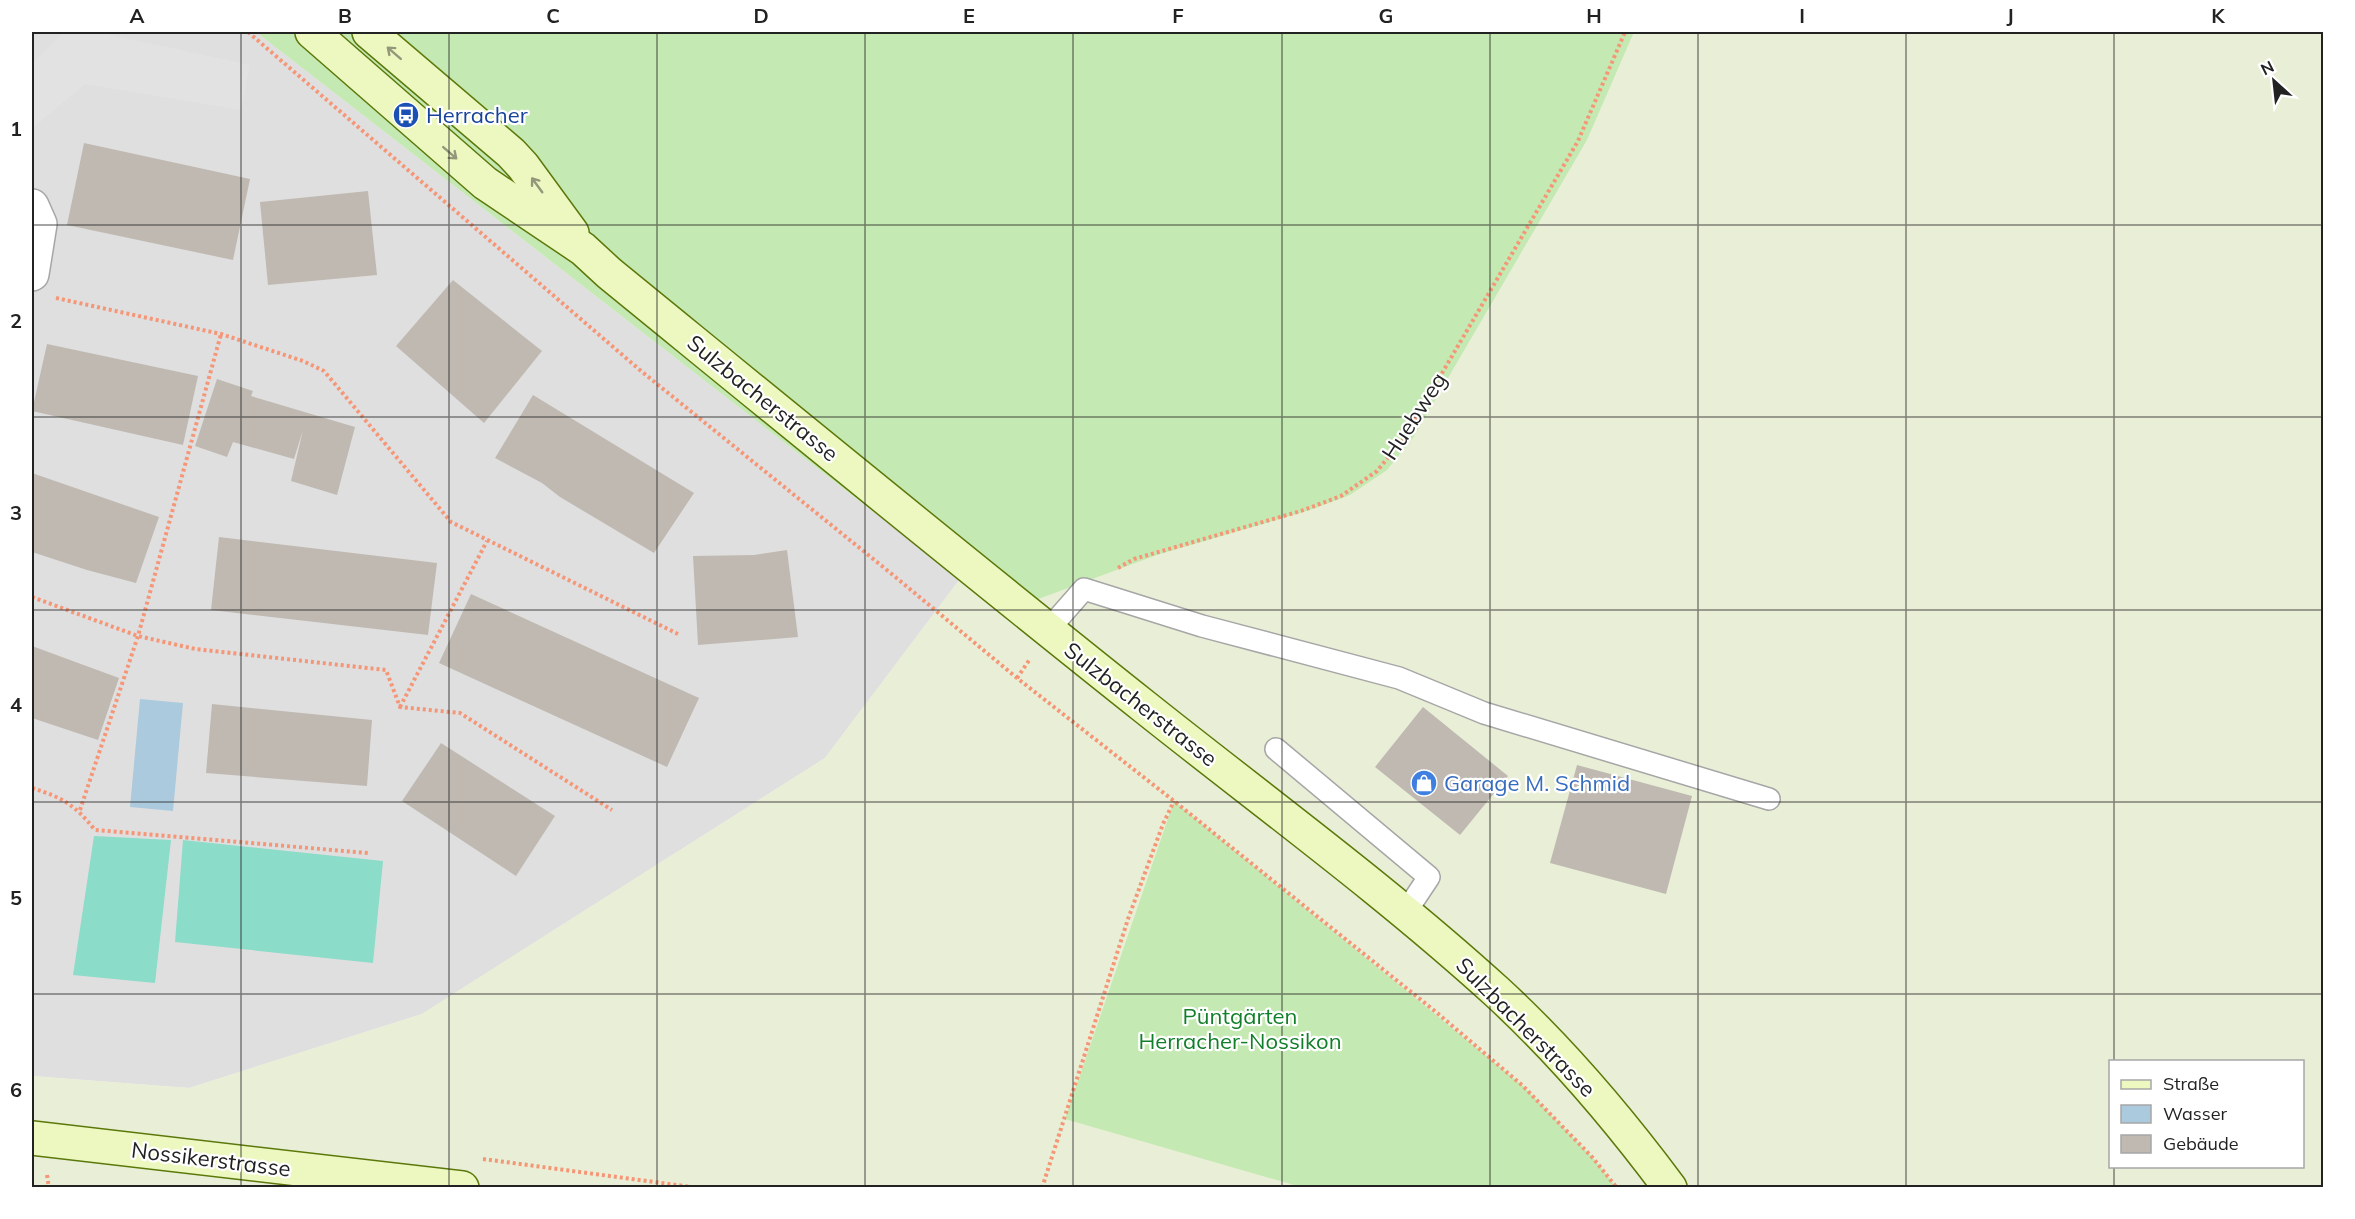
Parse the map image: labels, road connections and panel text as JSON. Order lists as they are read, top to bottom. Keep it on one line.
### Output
{"streets":{"street":["Sulzbacherstrasse","Nossikerstrasse"],"path":["Huebweg"]},"parks":["Püntgärten Herracher-Nossikon"],"places":{"bus stop":["Herracher"],"shop":["Garage M. Schmid"]},"legend":["Straße","Wasser","Gebäude"],"north":"top left","grid":{"columns":["A","B","C","D","E","F","G","H","I","J","K"],"rows":["1","2","3","4","5","6"]}}
